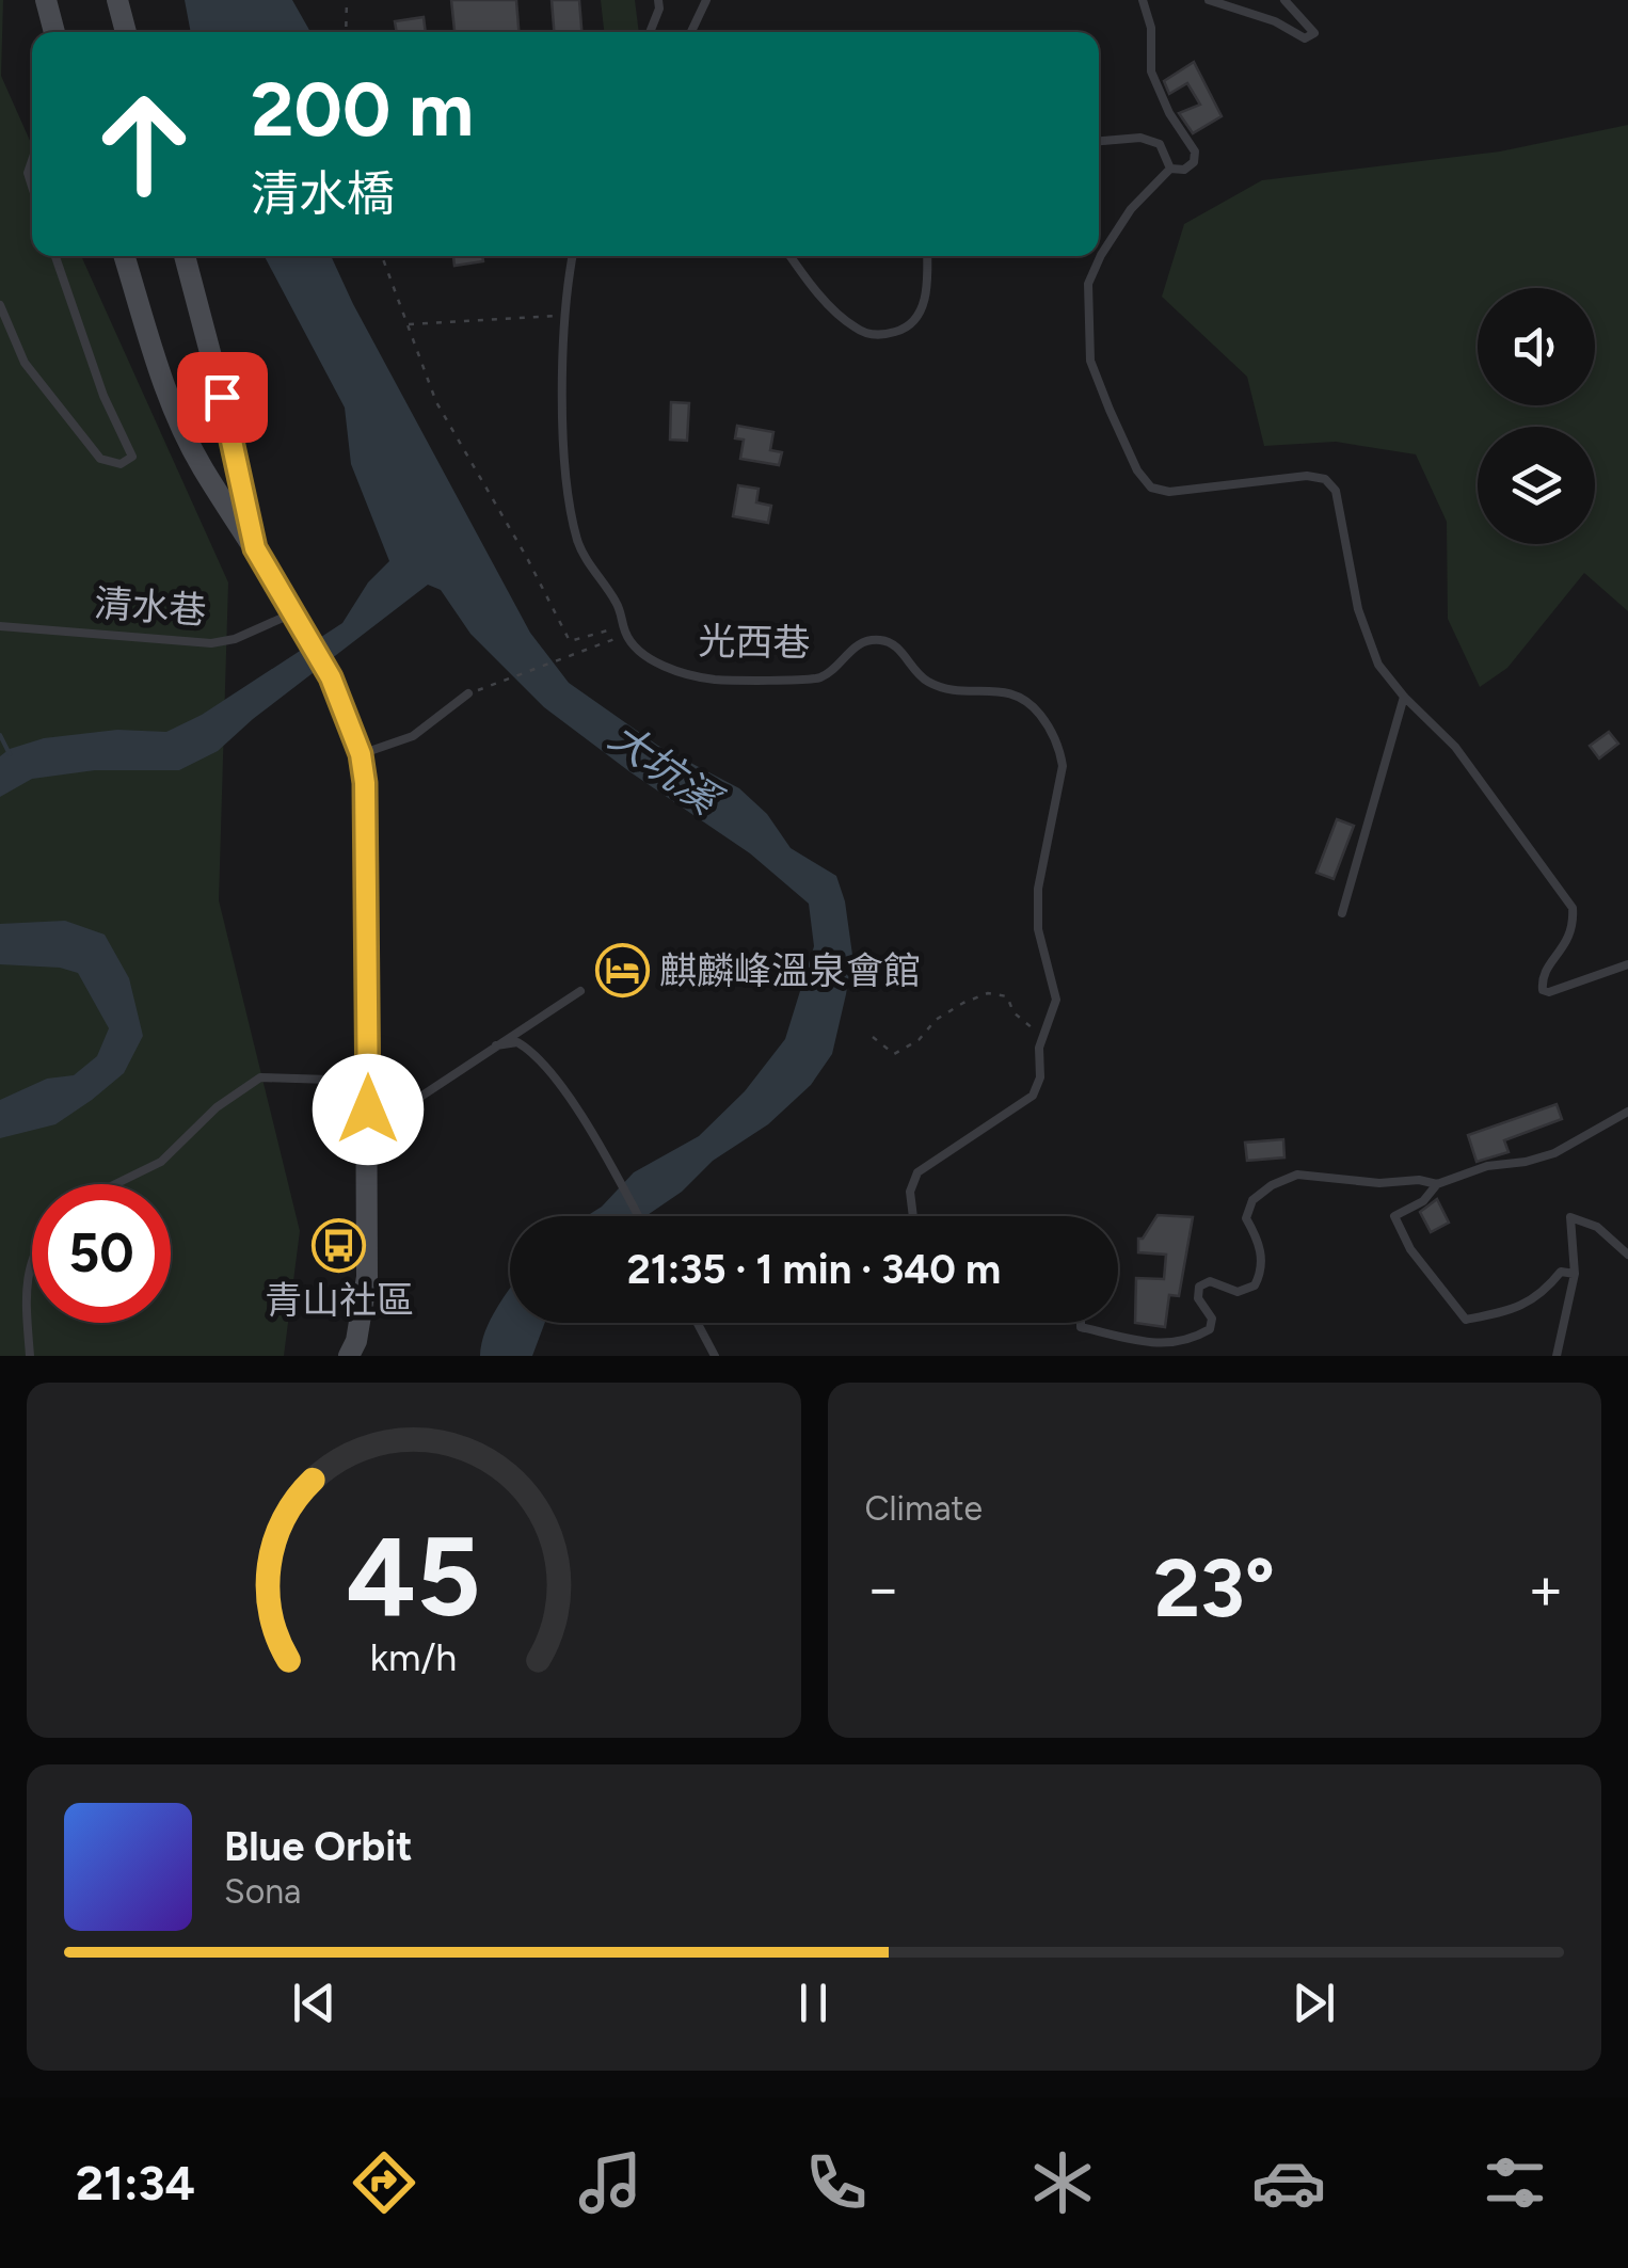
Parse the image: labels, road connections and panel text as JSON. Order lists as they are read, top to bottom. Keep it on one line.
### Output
{"streets":{"lane":["清水巷","光西巷"]},"water":["大坑溪"],"places":{"hotel":["麒麟峰溫泉會館"],"bus stop":["青山社區"]},"page":{"turn":["200 m","清水橋"],"limit":"50","trip":"21:35 · 1 min · 340 m","tile":"Climate","heat":["−","23°","+"],"song":["Blue Orbit","Sona"],"tabs":"21:34","gauge":["45","km/h"]}}
